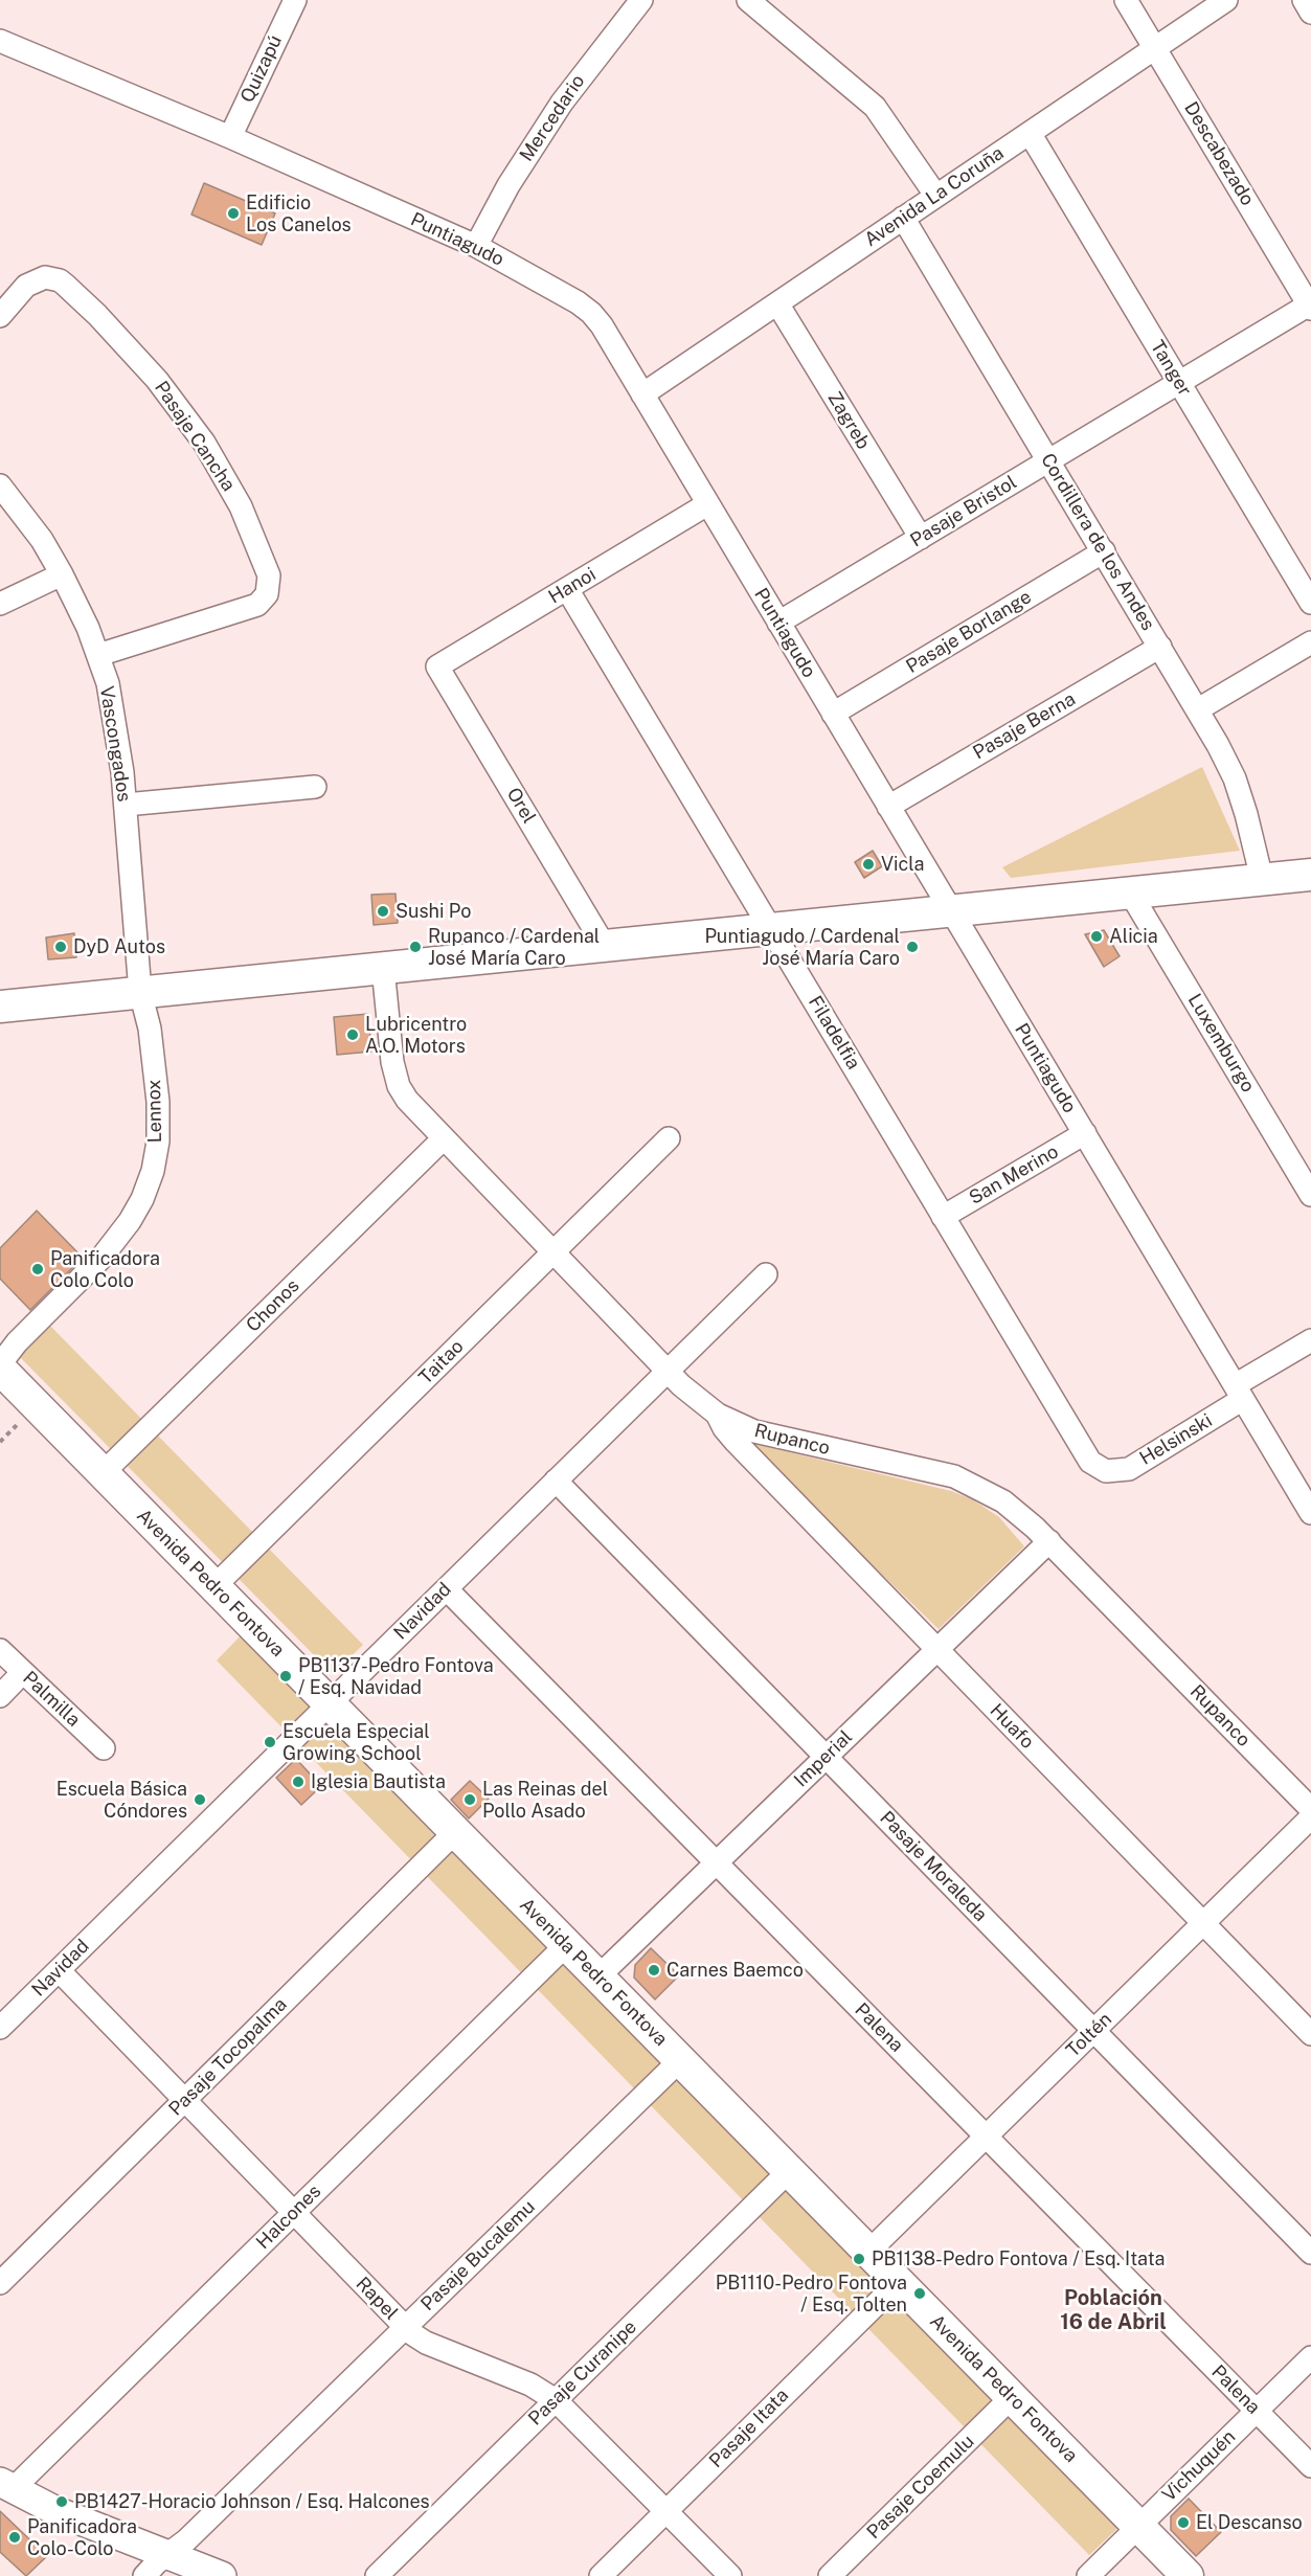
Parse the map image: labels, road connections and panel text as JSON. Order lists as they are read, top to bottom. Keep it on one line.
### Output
{"streets":{"main road":["Avenida Pedro Fontova"],"street":["Quizapú","Mercedario","Descabezado","Avenida La Coruña","Puntiagudo","Tanger","Zagreb","Pasaje Cancha","Pasaje Bristol","Cordillera de los Andes","Hanoi","Pasaje Borlange","Pasaje Berna","Vascongados","Orel","Filadelfia","Luxemburgo","Lennox","San Merino","Chonos","Taitao","Rupanco","Helsinski","Navidad","Palmilla","Huafo","Imperial","Pasaje Moraleda","Palena","Toltén","Pasaje Tocopalma","Halcones","Pasaje Bucalemu","Rapel","Pasaje Curanipe","Pasaje Itata","Vichuquén","Pasaje Coemulu"]},"crossings":[["Quizapú","Puntiagudo"],["Mercedario","Puntiagudo"],["Descabezado","Avenida La Coruña"],["Descabezado","Pasaje Bristol"],["Avenida La Coruña","Puntiagudo"],["Avenida La Coruña","Tanger"],["Avenida La Coruña","Zagreb"],["Avenida La Coruña","Cordillera de los Andes"],["Puntiagudo","Pasaje Bristol"],["Puntiagudo","Hanoi"],["Puntiagudo","Pasaje Borlange"],["Puntiagudo","Pasaje Berna"],["Puntiagudo","San Merino"],["Puntiagudo","Helsinski"],["Tanger","Pasaje Bristol"],["Zagreb","Pasaje Bristol"],["Pasaje Cancha","Vascongados"],["Pasaje Bristol","Cordillera de los Andes"],["Cordillera de los Andes","Pasaje Borlange"],["Cordillera de los Andes","Pasaje Berna"],["Hanoi","Orel"],["Hanoi","Filadelfia"],["Vascongados","Lennox"],["Filadelfia","San Merino"],["Filadelfia","Helsinski"],["Lennox","Avenida Pedro Fontova"],["Chonos","Rupanco"],["Chonos","Avenida Pedro Fontova"],["Taitao","Rupanco"],["Taitao","Avenida Pedro Fontova"],["Rupanco","Navidad"],["Rupanco","Huafo"],["Rupanco","Imperial"],["Avenida Pedro Fontova","Navidad"],["Avenida Pedro Fontova","Imperial"],["Avenida Pedro Fontova","Toltén"],["Avenida Pedro Fontova","Pasaje Tocopalma"],["Avenida Pedro Fontova","Halcones"],["Avenida Pedro Fontova","Pasaje Bucalemu"],["Avenida Pedro Fontova","Pasaje Curanipe"],["Avenida Pedro Fontova","Pasaje Itata"],["Avenida Pedro Fontova","Vichuquén"],["Avenida Pedro Fontova","Pasaje Coemulu"],["Navidad","Pasaje Moraleda"],["Navidad","Palena"],["Navidad","Rapel"],["Huafo","Imperial"],["Huafo","Toltén"],["Imperial","Pasaje Moraleda"],["Imperial","Palena"],["Pasaje Moraleda","Toltén"],["Palena","Toltén"],["Palena","Vichuquén"],["Pasaje Tocopalma","Rapel"],["Halcones","Rapel"],["Pasaje Bucalemu","Rapel"],["Rapel","Pasaje Curanipe"],["Rapel","Pasaje Itata"]],"districts":["Población 16 de Abril"],"places":["Edificio Los Canelos","Vicla","Sushi Po","Alicia","DyD Autos","Rupanco / Cardenal José María Caro","Puntiagudo / Cardenal José María Caro","Lubricentro A.O. Motors","Panificadora Colo Colo","PB1137-Pedro Fontova / Esq. Navidad","Escuela Especial Growing School","Iglesia Bautista","Escuela Básica Cóndores","Las Reinas del Pollo Asado","Carnes Baemco","PB1138-Pedro Fontova / Esq. Itata","PB1110-Pedro Fontova / Esq. Tolten","PB1427-Horacio Johnson / Esq. Halcones","El Descanso","Panificadora Colo-Colo"]}
